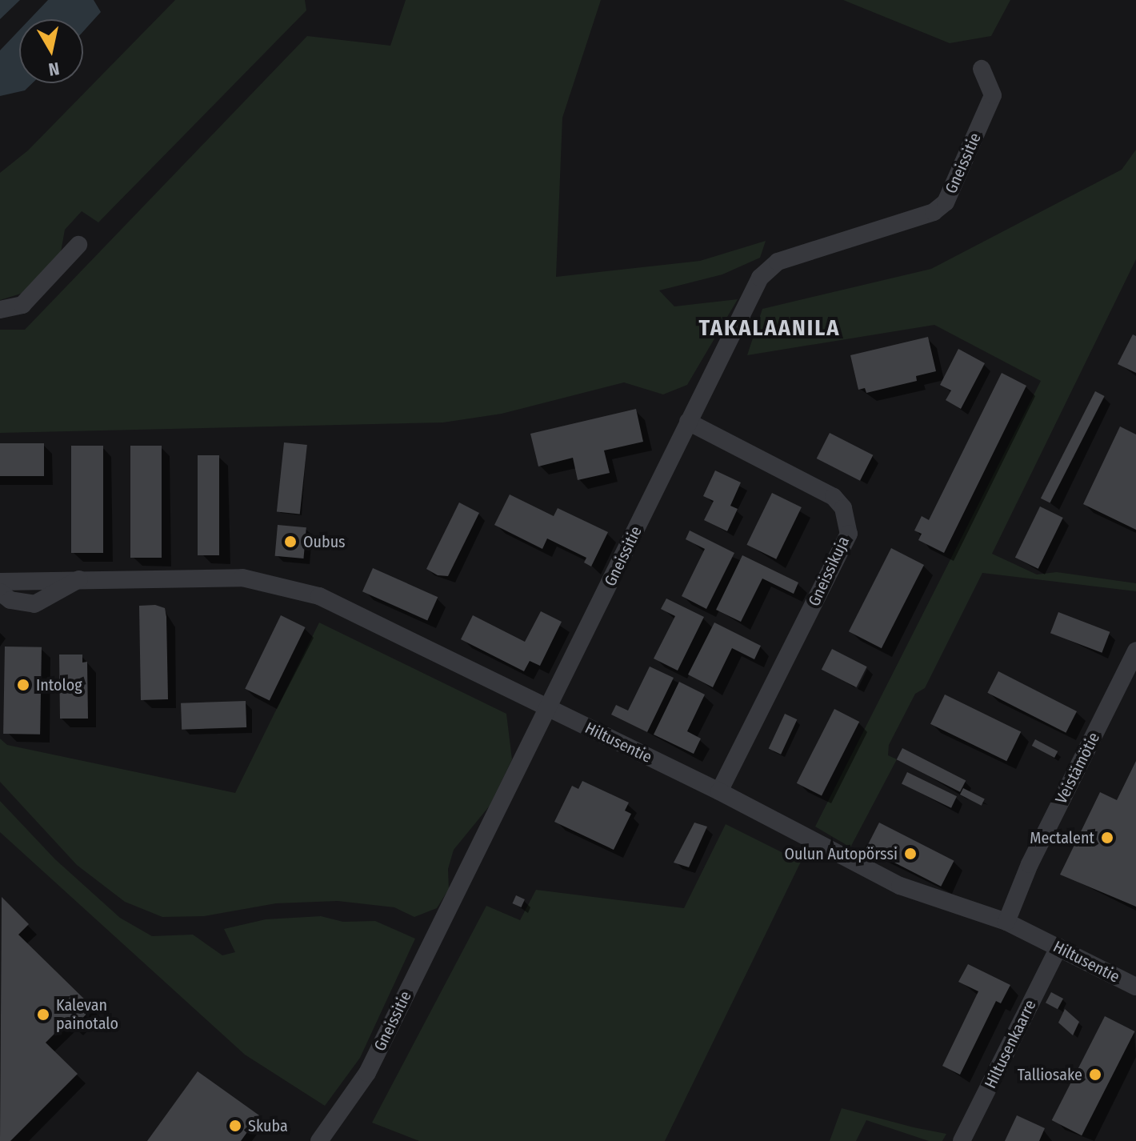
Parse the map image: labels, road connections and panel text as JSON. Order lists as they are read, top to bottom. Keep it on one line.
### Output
{"streets":{"street":["Gneissitie","Gneissikuja","Hiltusentie","Veistämötie","Hiltusenkaarre"]},"crossings":[["Gneissitie","Gneissikuja"],["Gneissitie","Hiltusentie"],["Gneissikuja","Hiltusentie"],["Hiltusentie","Veistämötie"],["Hiltusentie","Hiltusenkaarre"]],"districts":["TAKALAANILA"],"places":["Oubus","Intolog","Mectalent","Oulun Autopörssi","Kalevan painotalo","Talliosake","Skuba"],"north":"bottom"}
